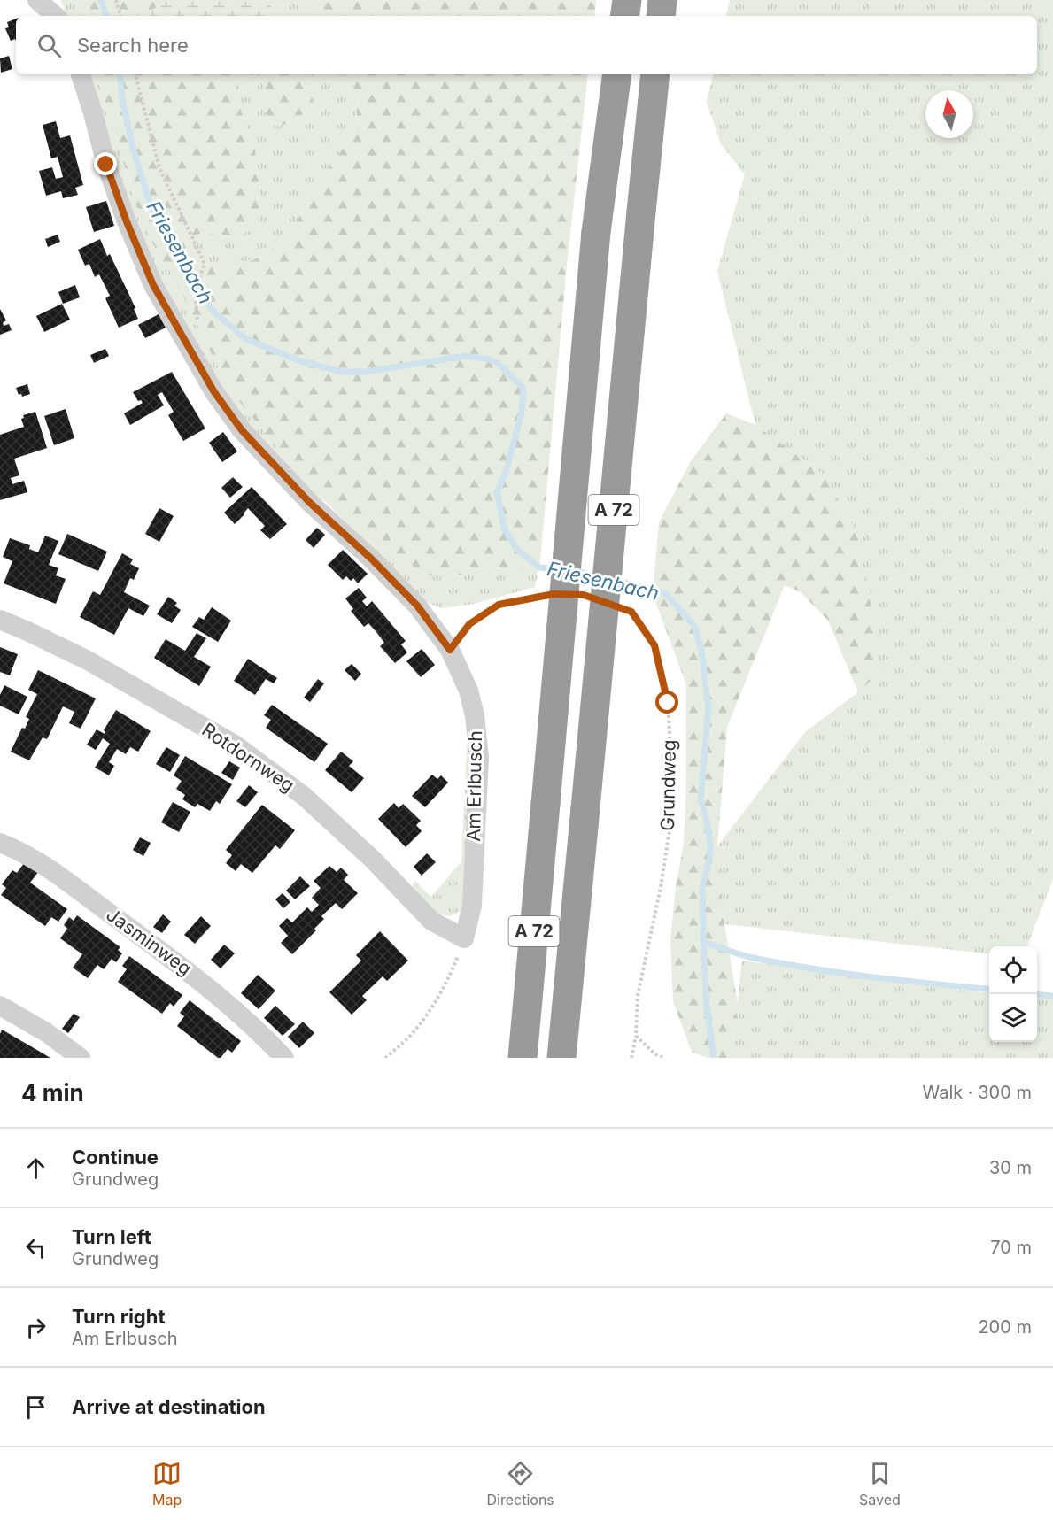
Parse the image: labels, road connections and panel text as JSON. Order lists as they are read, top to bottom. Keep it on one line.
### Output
{"streets":{"highway":["A 72"],"street":["Rotdornweg","Am Erlbusch","Jasminweg"],"path":["Grundweg"]},"crossings":[["Rotdornweg","Am Erlbusch"]],"water":["Friesenbach"],"north":"top","page":{"search":"Search here","heading":["4 min","Walk · 300 m"],"list":[["Continue","Grundweg","30 m"],["Turn left","Grundweg","70 m"],["Turn right","Am Erlbusch","200 m"],"Arrive at destination"],"nav":["Map","Directions","Saved"]}}
